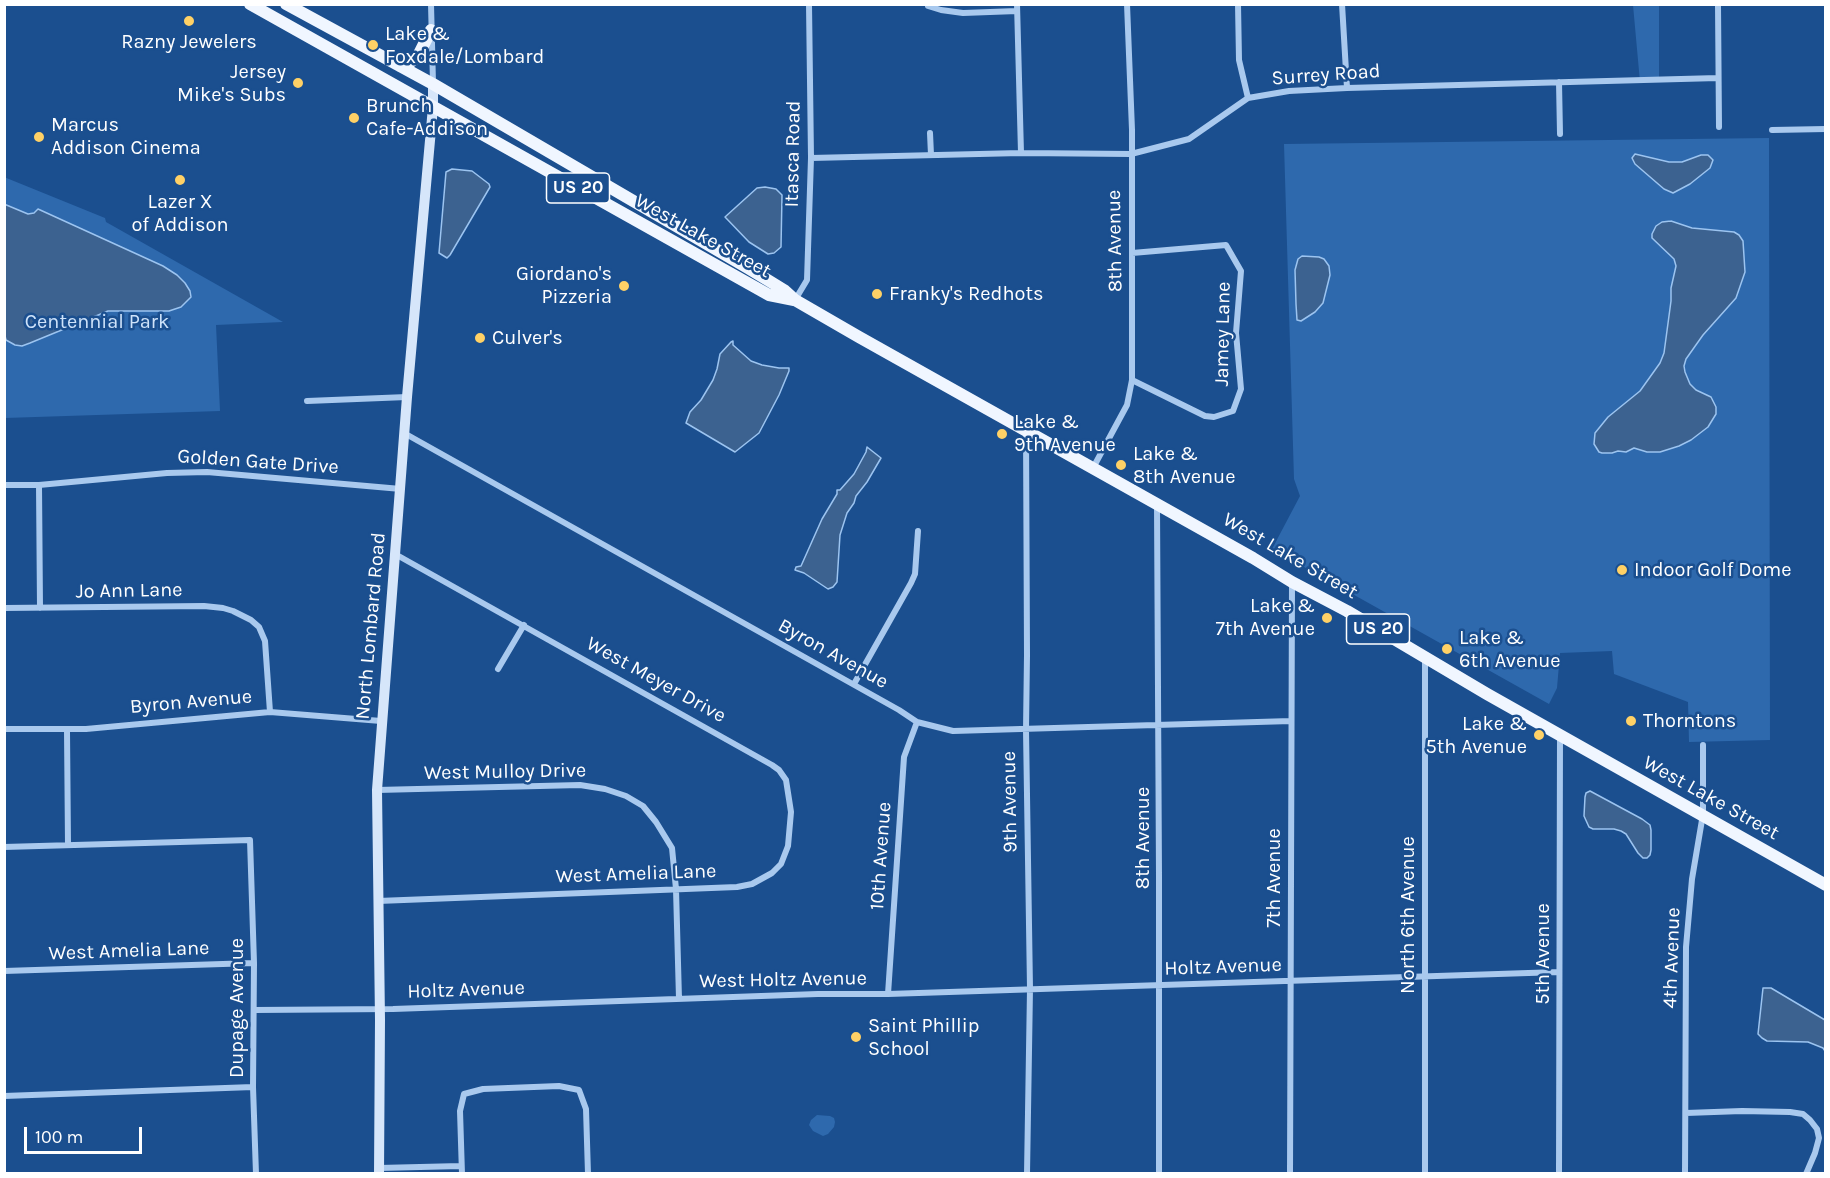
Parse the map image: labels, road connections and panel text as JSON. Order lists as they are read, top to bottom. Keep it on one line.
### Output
{"streets":{"main road":["US 20","West Lake Street"],"street":["Surrey Road","Itasca Road","8th Avenue","Jamey Lane","Golden Gate Drive","Jo Ann Lane","North Lombard Road","Byron Avenue","West Meyer Drive","West Mulloy Drive","9th Avenue","10th Avenue","West Amelia Lane","7th Avenue","North 6th Avenue","5th Avenue","4th Avenue","Holtz Avenue","West Holtz Avenue","Dupage Avenue"]},"crossings":[["Surrey Road","Itasca Road"],["Surrey Road","8th Avenue"],["Itasca Road","West Lake Street"],["West Lake Street","8th Avenue"],["West Lake Street","North Lombard Road"],["West Lake Street","9th Avenue"],["West Lake Street","7th Avenue"],["West Lake Street","North 6th Avenue"],["West Lake Street","5th Avenue"],["West Lake Street","4th Avenue"],["8th Avenue","Jamey Lane"],["8th Avenue","Byron Avenue"],["8th Avenue","Holtz Avenue"],["Golden Gate Drive","North Lombard Road"],["Jo Ann Lane","Byron Avenue"],["North Lombard Road","Byron Avenue"],["North Lombard Road","West Meyer Drive"],["North Lombard Road","West Mulloy Drive"],["North Lombard Road","West Amelia Lane"],["North Lombard Road","Holtz Avenue"],["Byron Avenue","9th Avenue"],["Byron Avenue","10th Avenue"],["Byron Avenue","7th Avenue"],["West Meyer Drive","West Amelia Lane"],["West Mulloy Drive","West Amelia Lane"],["West Mulloy Drive","Holtz Avenue"],["West Mulloy Drive","West Holtz Avenue"],["9th Avenue","Holtz Avenue"],["10th Avenue","Holtz Avenue"],["10th Avenue","West Holtz Avenue"],["West Amelia Lane","Dupage Avenue"],["7th Avenue","Holtz Avenue"],["North 6th Avenue","Holtz Avenue"],["5th Avenue","Holtz Avenue"],["Holtz Avenue","West Holtz Avenue"],["Holtz Avenue","Dupage Avenue"]],"parks":["Centennial Park"],"places":["Razny Jewelers","Lake & Foxdale/Lombard","Jersey Mike's Subs","Brunch Cafe-Addison","Marcus Addison Cinema","Lazer X of Addison","Giordano's Pizzeria","Franky's Redhots","Culver's","Lake & 9th Avenue","Lake & 8th Avenue","Indoor Golf Dome","Lake & 7th Avenue","Lake & 6th Avenue","Thorntons","Lake & 5th Avenue","Saint Phillip School"],"scale_bar":"100 m"}
